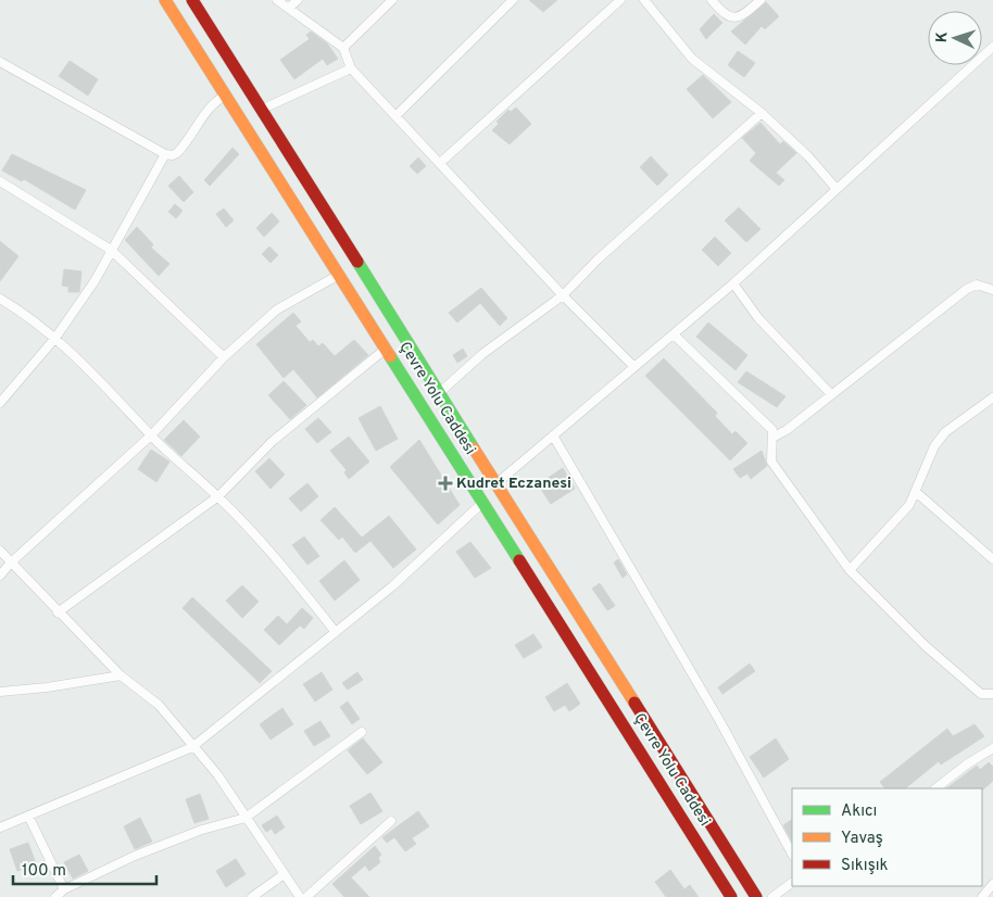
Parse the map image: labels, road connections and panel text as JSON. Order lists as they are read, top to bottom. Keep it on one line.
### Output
{"streets":{"highway":["Çevre Yolu Caddesi"]},"places":{"health":["Kudret Eczanesi"]},"legend":["Akıcı","Yavaş","Sıkışık"],"scale_bar":"100 m","north":"left"}
